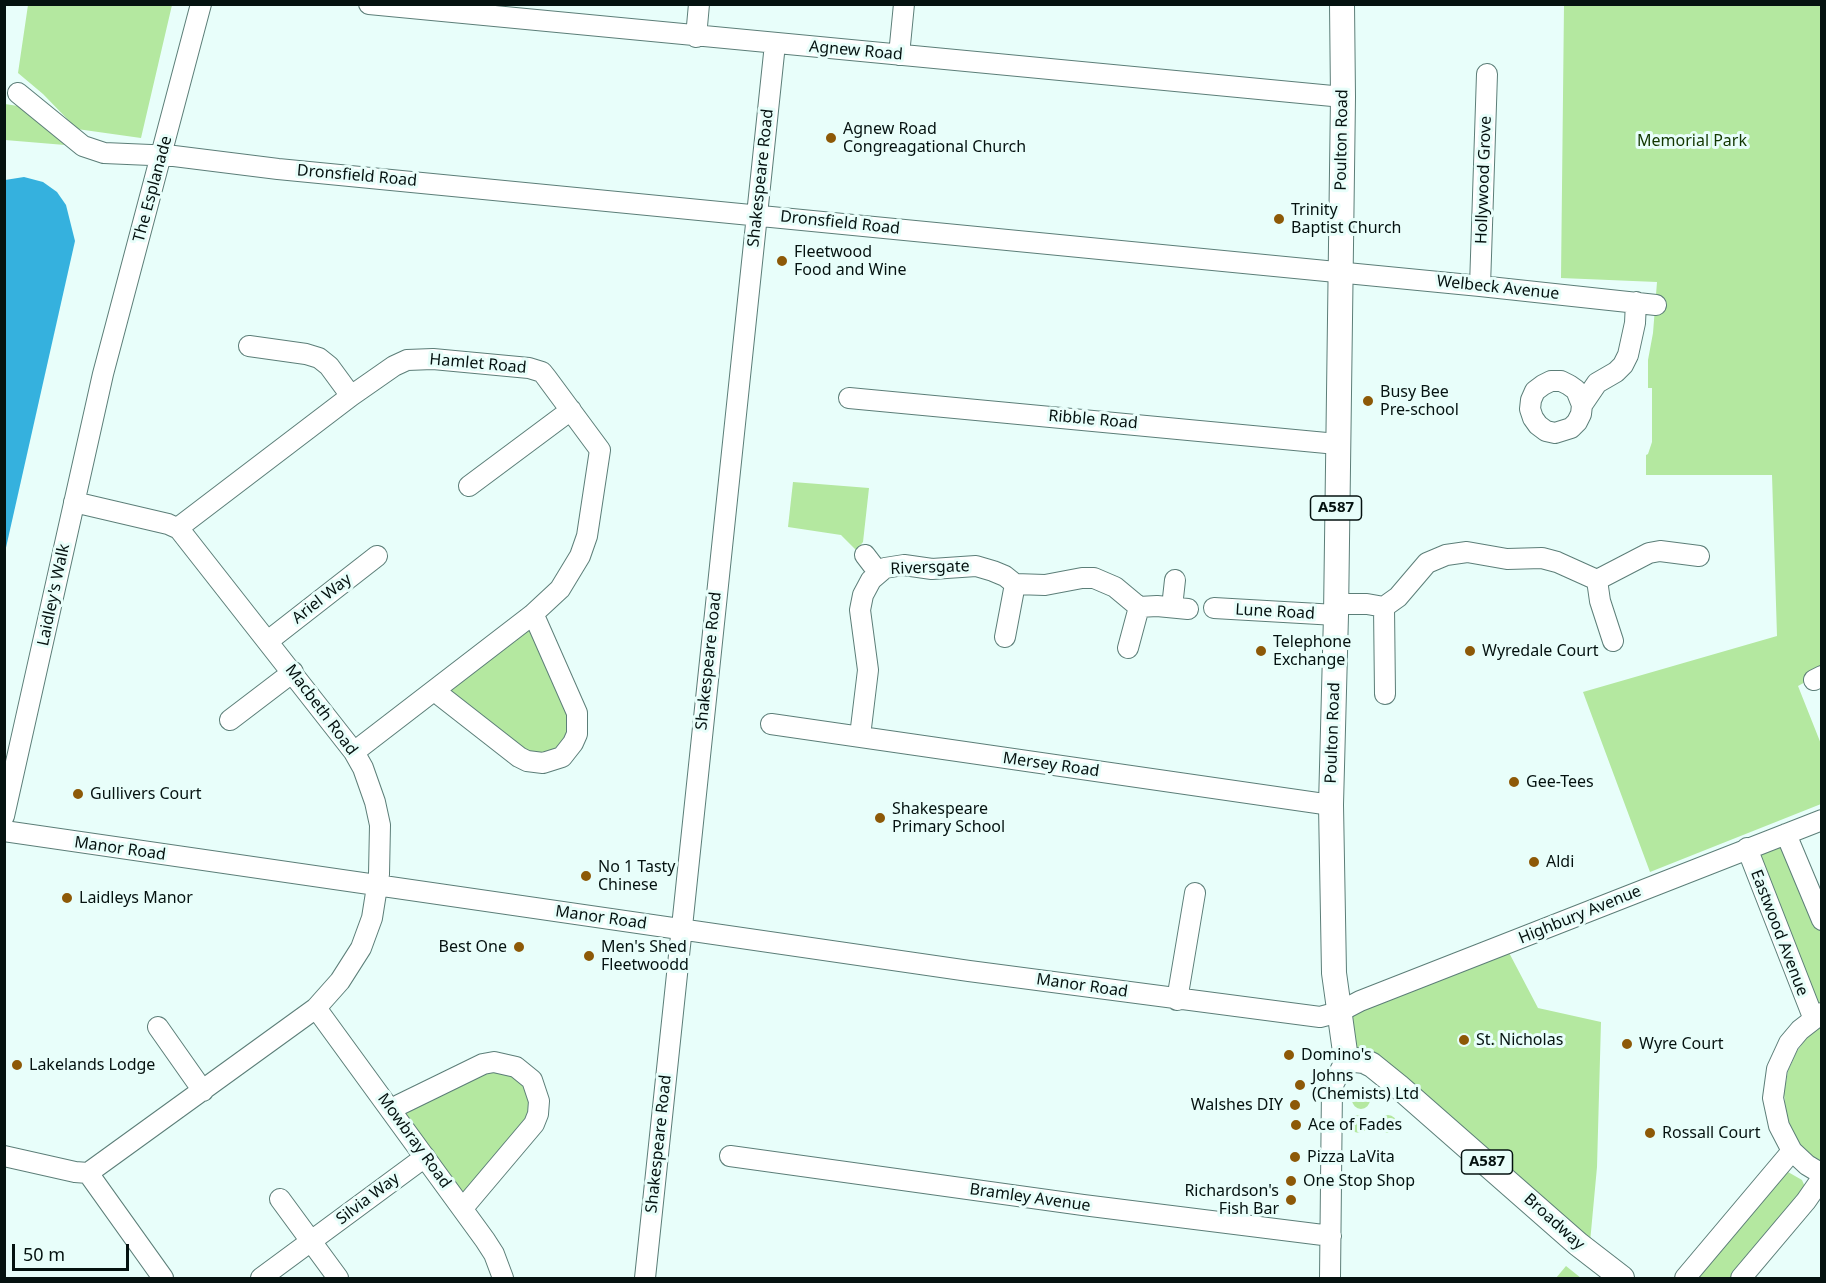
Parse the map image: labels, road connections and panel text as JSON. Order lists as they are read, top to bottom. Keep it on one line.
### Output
{"streets":{"main road":["Poulton Road","A587","Broadway"],"street":["Agnew Road","Dronsfield Road","Shakespeare Road","Hollywood Grove","The Esplanade","Welbeck Avenue","Hamlet Road","Ribble Road","Riversgate","Laidley's Walk","Ariel Way","Lune Road","Macbeth Road","Mersey Road","Manor Road","Highbury Avenue","Eastwood Avenue","Mowbray Road","Bramley Avenue","Silvia Way"]},"crossings":[["Agnew Road","Poulton Road"],["Agnew Road","Shakespeare Road"],["Poulton Road","Dronsfield Road"],["Poulton Road","Welbeck Avenue"],["Poulton Road","Ribble Road"],["Poulton Road","Lune Road"],["Poulton Road","Mersey Road"],["Poulton Road","Manor Road"],["Poulton Road","Highbury Avenue"],["Poulton Road","Broadway"],["Dronsfield Road","Shakespeare Road"],["Dronsfield Road","The Esplanade"],["Dronsfield Road","Welbeck Avenue"],["Shakespeare Road","Manor Road"],["Hollywood Grove","Welbeck Avenue"],["The Esplanade","Laidley's Walk"],["Hamlet Road","Macbeth Road"],["Riversgate","Mersey Road"],["Ariel Way","Macbeth Road"],["Macbeth Road","Manor Road"],["Macbeth Road","Mowbray Road"],["Manor Road","Highbury Avenue"],["Highbury Avenue","Eastwood Avenue"],["Mowbray Road","Silvia Way"]],"parks":["Memorial Park"],"places":["Agnew Road Congreagational Church","Trinity Baptist Church","Fleetwood Food and Wine","Busy Bee Pre-school","Telephone Exchange","Wyredale Court","Gee-Tees","Gullivers Court","Shakespeare Primary School","Aldi","No 1 Tasty Chinese","Laidleys Manor","Best One","Men's Shed Fleetwoodd","St. Nicholas","Wyre Court","Domino's","Lakelands Lodge","Johns (Chemists) Ltd","Walshes DIY","Ace of Fades","Rossall Court","Pizza LaVita","One Stop Shop","Richardson's Fish Bar"],"scale_bar":"50 m"}
